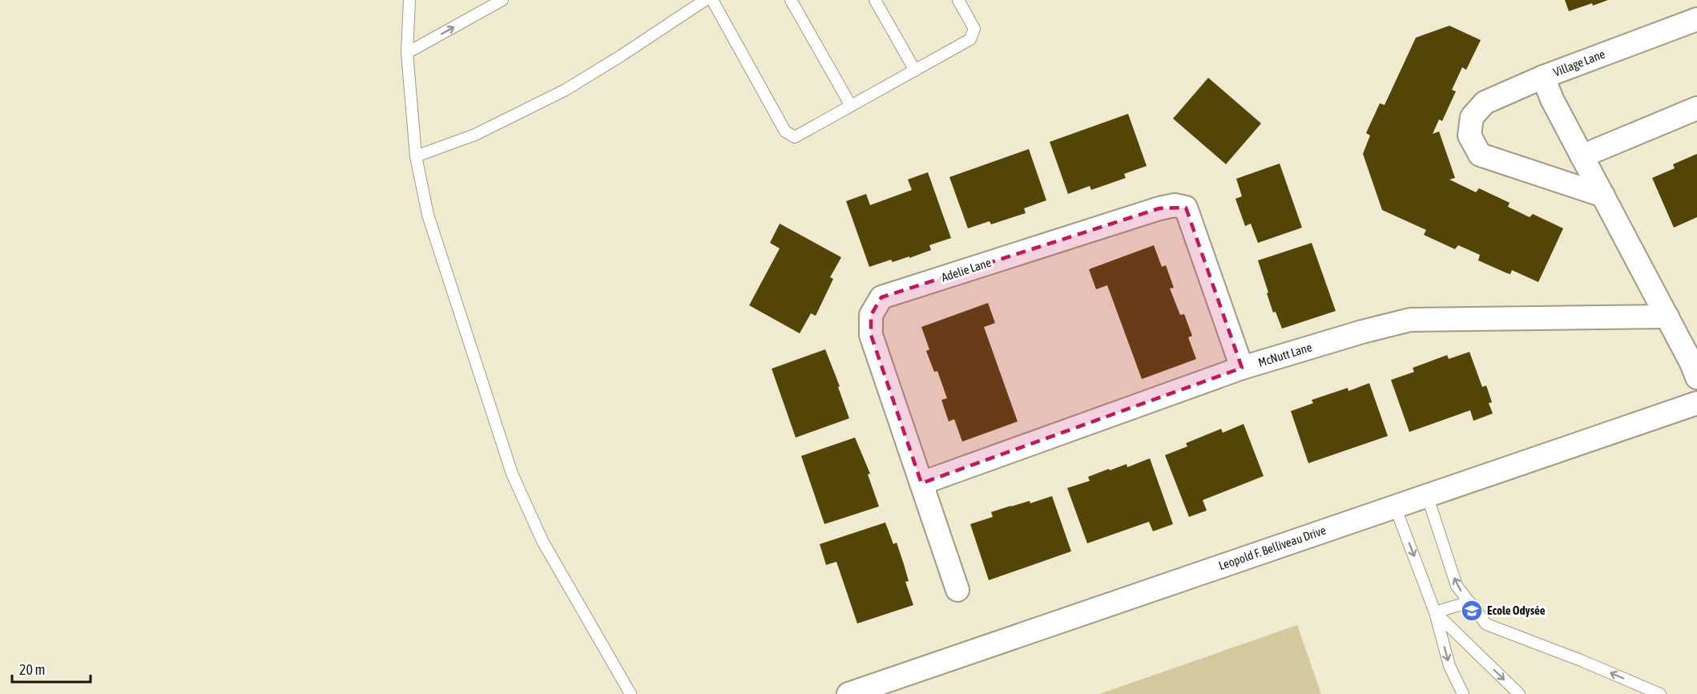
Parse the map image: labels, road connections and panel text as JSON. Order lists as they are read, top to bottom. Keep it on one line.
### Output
{"streets":{"street":["Village Lane","Adelie Lane","McNutt Lane","Leopold F. Belliveau Drive"]},"crossings":[["Village Lane","McNutt Lane"],["Adelie Lane","McNutt Lane"]],"places":{"school or university":["Ecole Odysée"]},"scale_bar":"20 m"}
